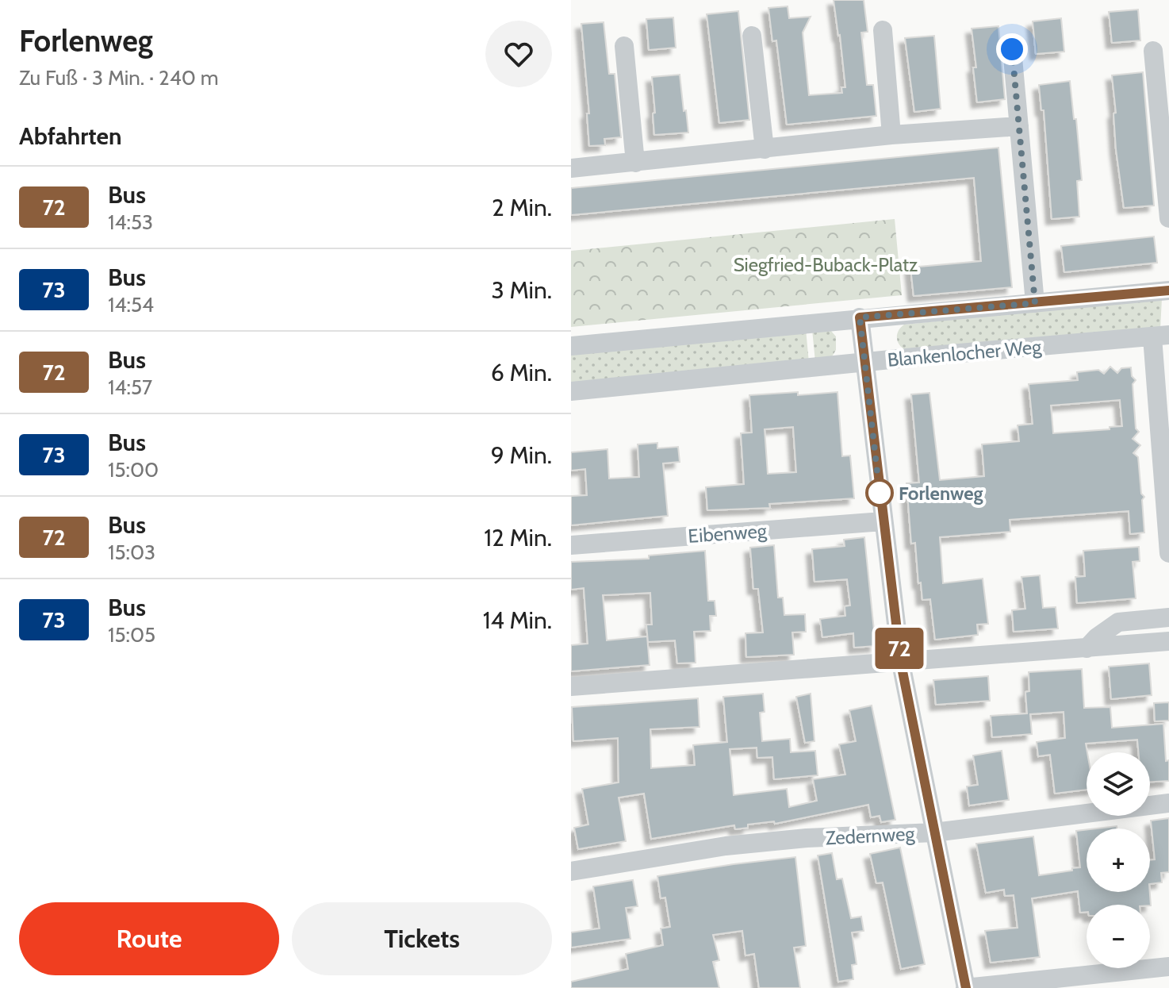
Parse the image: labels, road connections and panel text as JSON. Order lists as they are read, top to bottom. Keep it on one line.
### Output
{"streets":{"street":["Blankenlocher Weg","Eibenweg","Zedernweg"]},"parks":["Siegfried-Buback-Platz"],"places":["Forlenweg"],"lines":["bus line 72"],"page":{"heading":[["Forlenweg","Zu Fuß · 3 Min. · 240 m"],"Abfahrten"],"on_map":"72","list":[{"mark":"72","name":"Bus","note":"14:53","value":"2 Min."},{"mark":"73","name":"Bus","note":"14:54","value":"3 Min."},{"mark":"72","name":"Bus","note":"14:57","value":"6 Min."},{"mark":"73","name":"Bus","note":"15:00","value":"9 Min."},{"mark":"72","name":"Bus","note":"15:03","value":"12 Min."},{"mark":"73","name":"Bus","note":"15:05","value":"14 Min."}],"map_buttons":["+","−"],"buttons":["Route","Tickets"]}}
